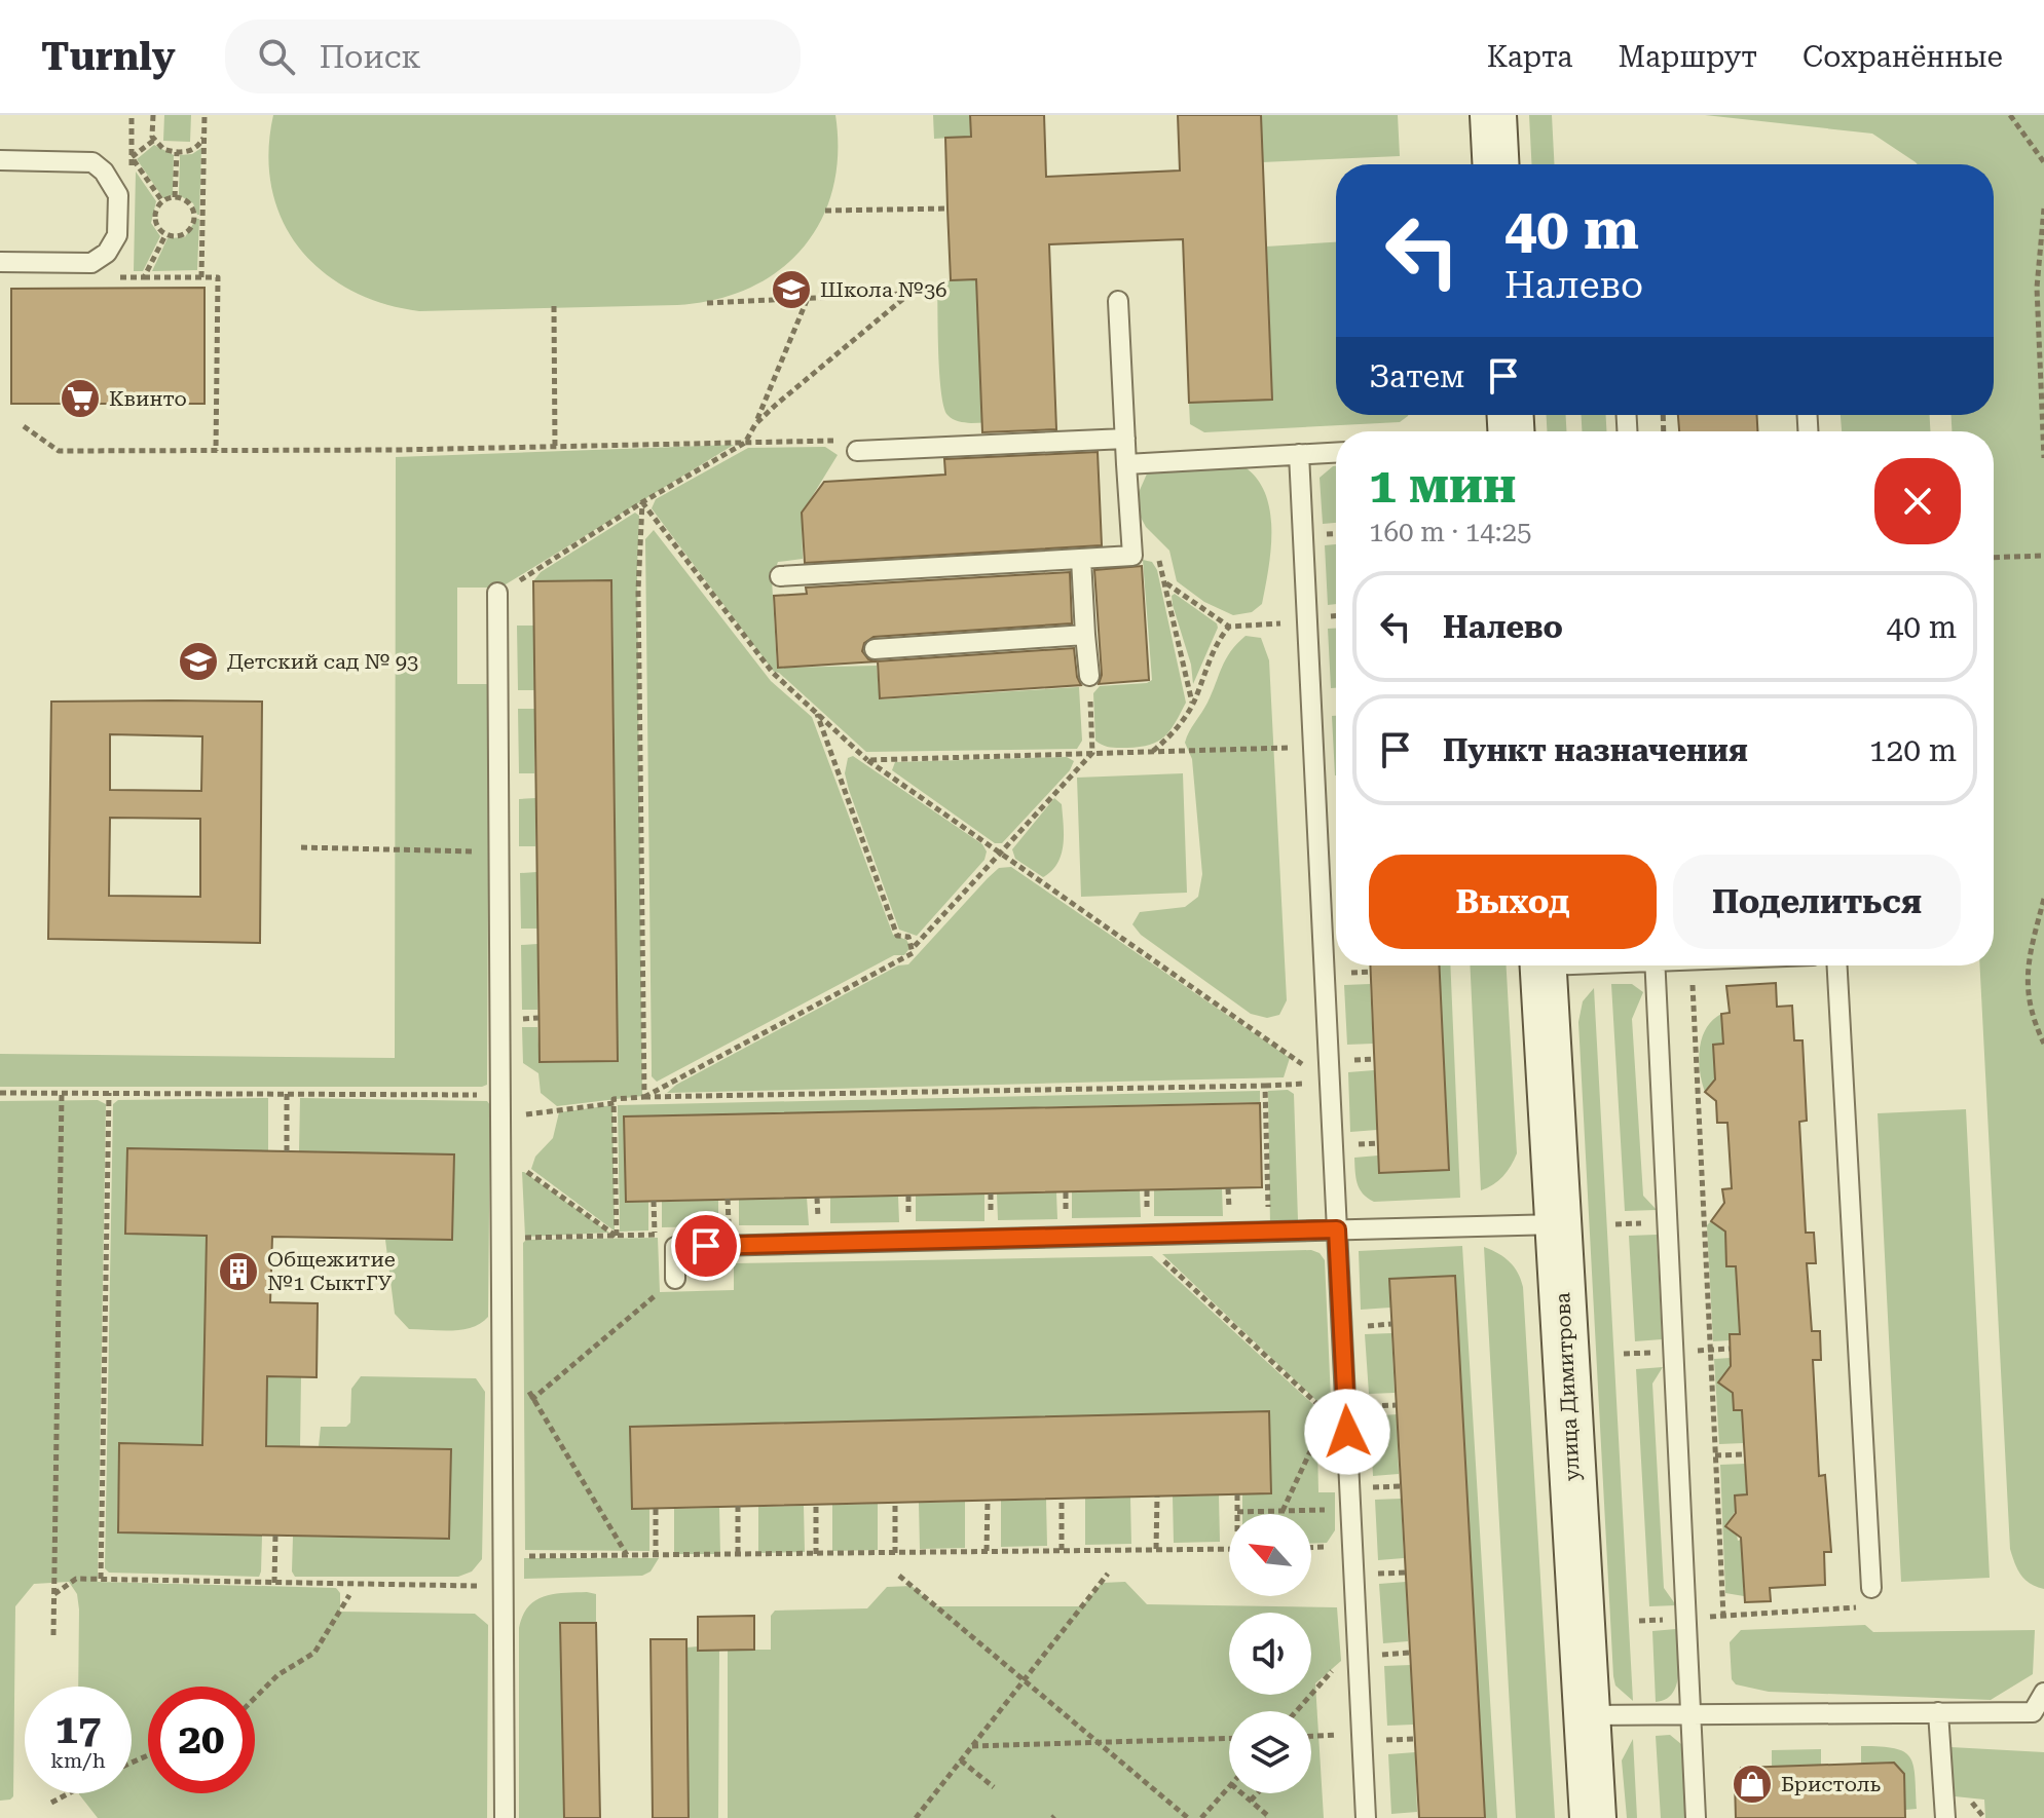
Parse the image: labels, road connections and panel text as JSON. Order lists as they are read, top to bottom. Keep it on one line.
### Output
{"streets":{"street":["улица Димитрова"]},"places":{"school or university":["Школа №36","Детский сад № 93"],"supermarket":["Квинто"],"building":["Общежитие №1 СыктГУ"],"shop":["Бристоль"]},"north":"top left","page":{"header":"Turnly","search":"Поиск","nav":["Карта","Маршрут","Сохранённые"],"turn":["40 m","Налево"],"then":"Затем","heading":["1 мин","160 m · 14:25"],"list":[{"name":"Налево","value":"40 m"},{"name":"Пункт назначения","value":"120 m"}],"buttons":["Выход","Поделиться"],"speed":"17 km/h","limit":"20"}}
